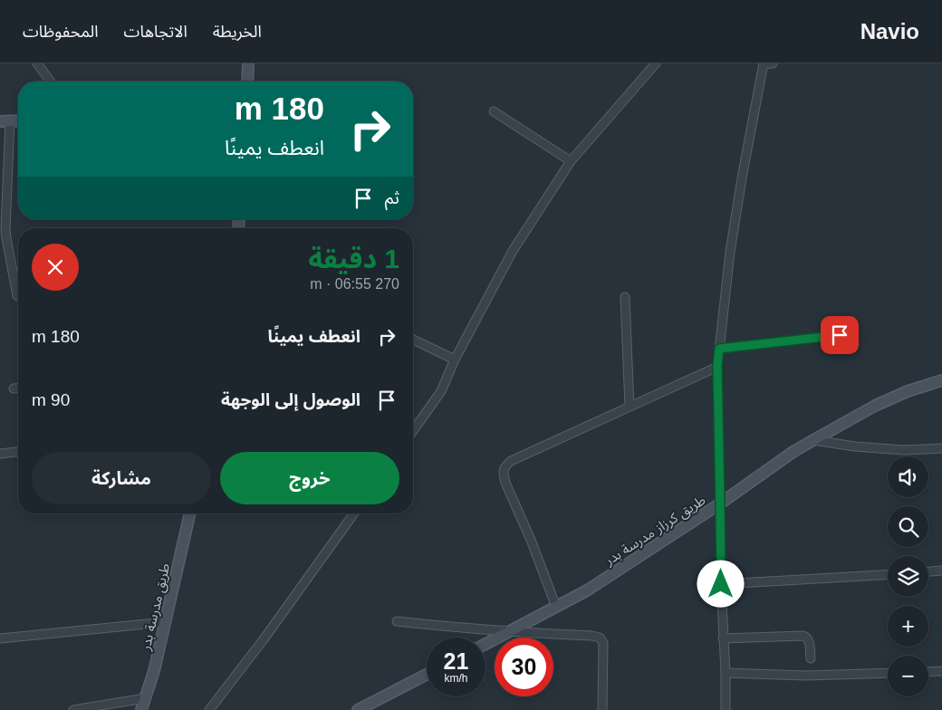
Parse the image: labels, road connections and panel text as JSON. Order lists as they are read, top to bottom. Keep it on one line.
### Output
{"streets":{"street":["طريق كرزاز مدرسة بدر","طريق مدرسة بدر"]},"page":{"header":"Navio","nav":["الخريطة","الاتجاهات","المحفوظات"],"turn":["180 m","انعطف يمينًا"],"then":"ثم","heading":["1 دقيقة","270 m · 06:55"],"list":[{"name":"انعطف يمينًا","value":"180 m"},{"name":"الوصول إلى الوجهة","value":"90 m"}],"buttons":["خروج","مشاركة"],"map_buttons":["+","−"],"speed":"21 km/h","limit":"30"}}
